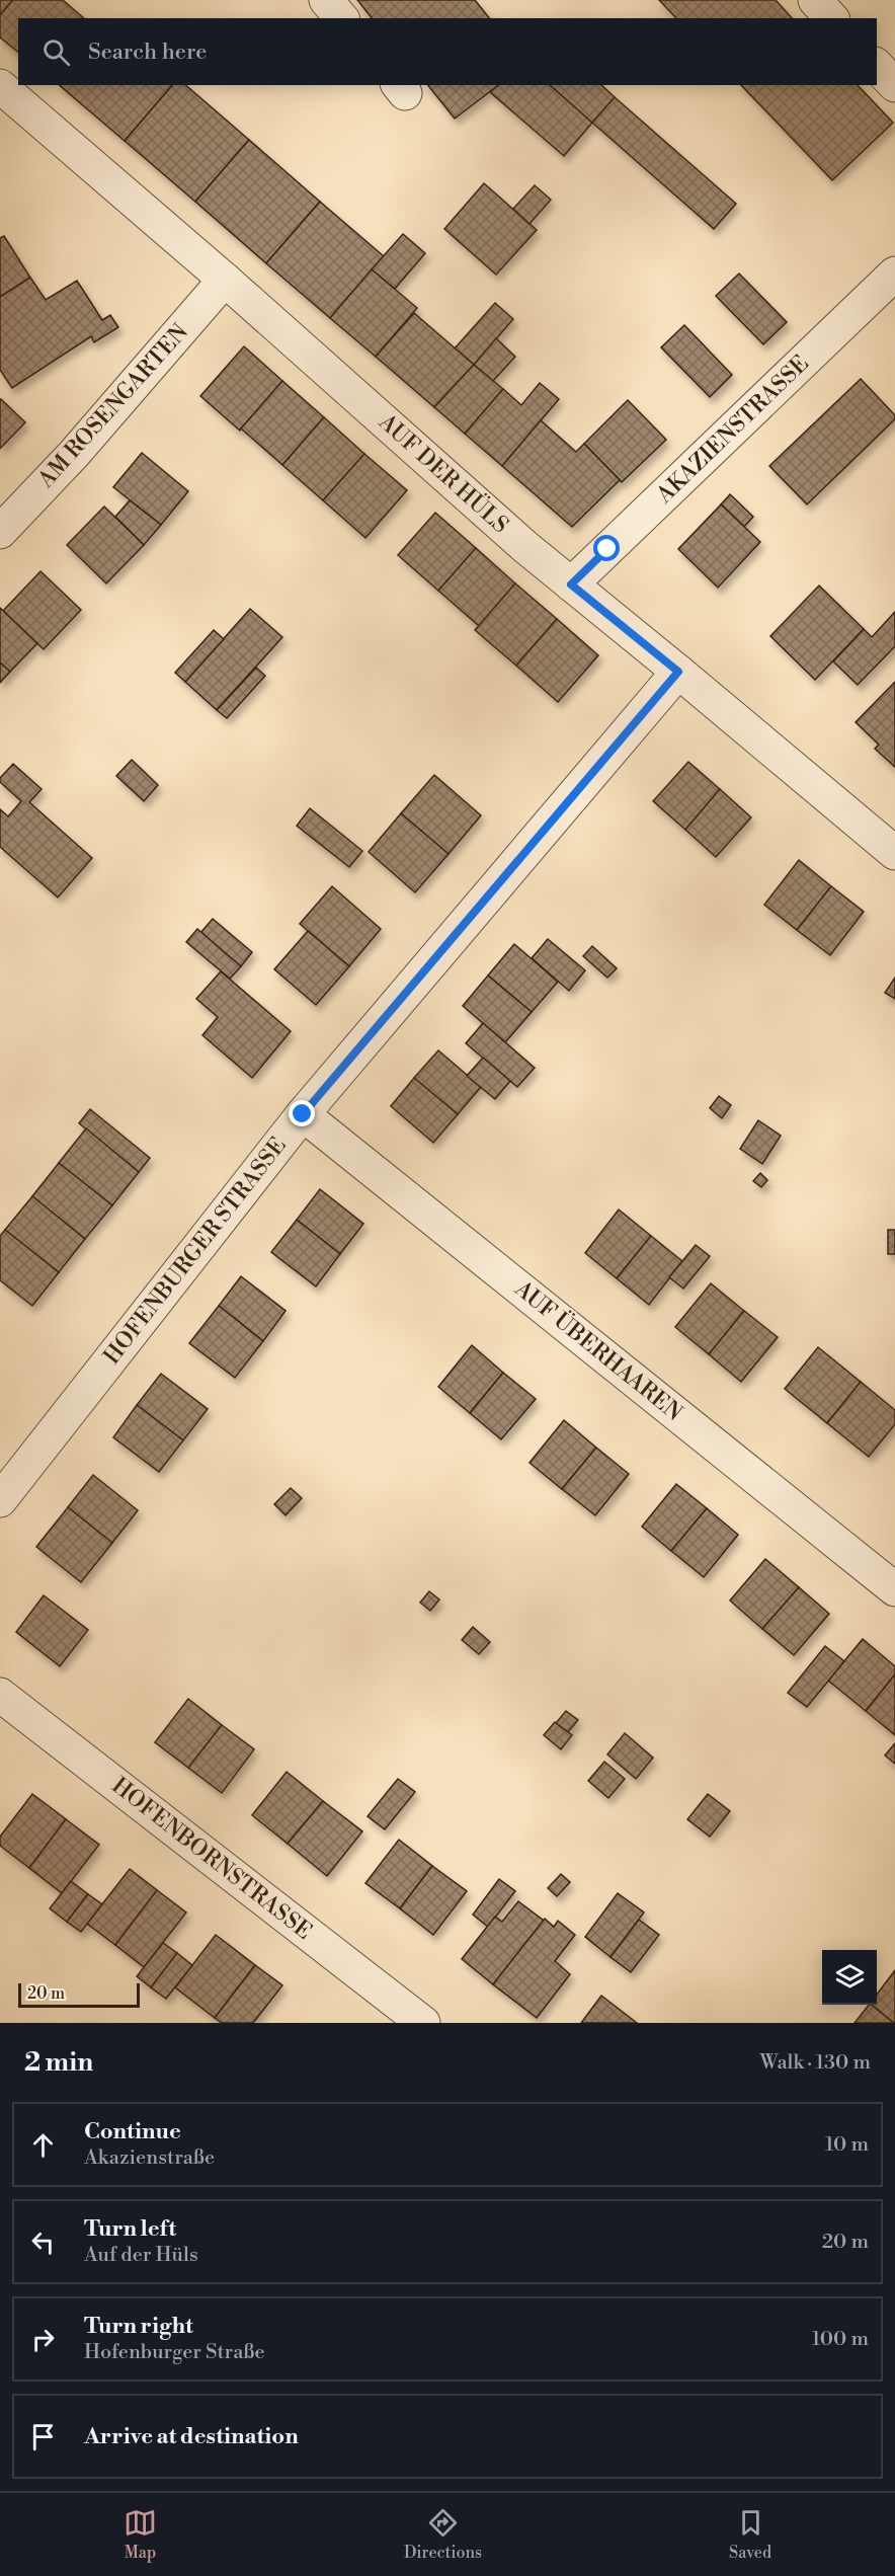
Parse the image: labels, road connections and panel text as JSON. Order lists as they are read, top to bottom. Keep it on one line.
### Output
{"streets":{"street":["AM ROSENGARTEN","AKAZIENSTRASSE","AUF DER HÜLS","HOFENBURGER STRASSE","AUF ÜBERHAAREN","HOFENBORNSTRASSE"]},"crossings":[["AM ROSENGARTEN","AUF DER HÜLS"],["AKAZIENSTRASSE","AUF DER HÜLS"],["AUF DER HÜLS","HOFENBURGER STRASSE"],["HOFENBURGER STRASSE","AUF ÜBERHAAREN"]],"scale_bar":"20 m","page":{"search":"Search here","scale":"20 m","heading":["2 min","Walk · 130 m"],"list":[["Continue","Akazienstraße","10 m"],["Turn left","Auf der Hüls","20 m"],["Turn right","Hofenburger Straße","100 m"],"Arrive at destination"],"nav":["Map","Directions","Saved"]}}
